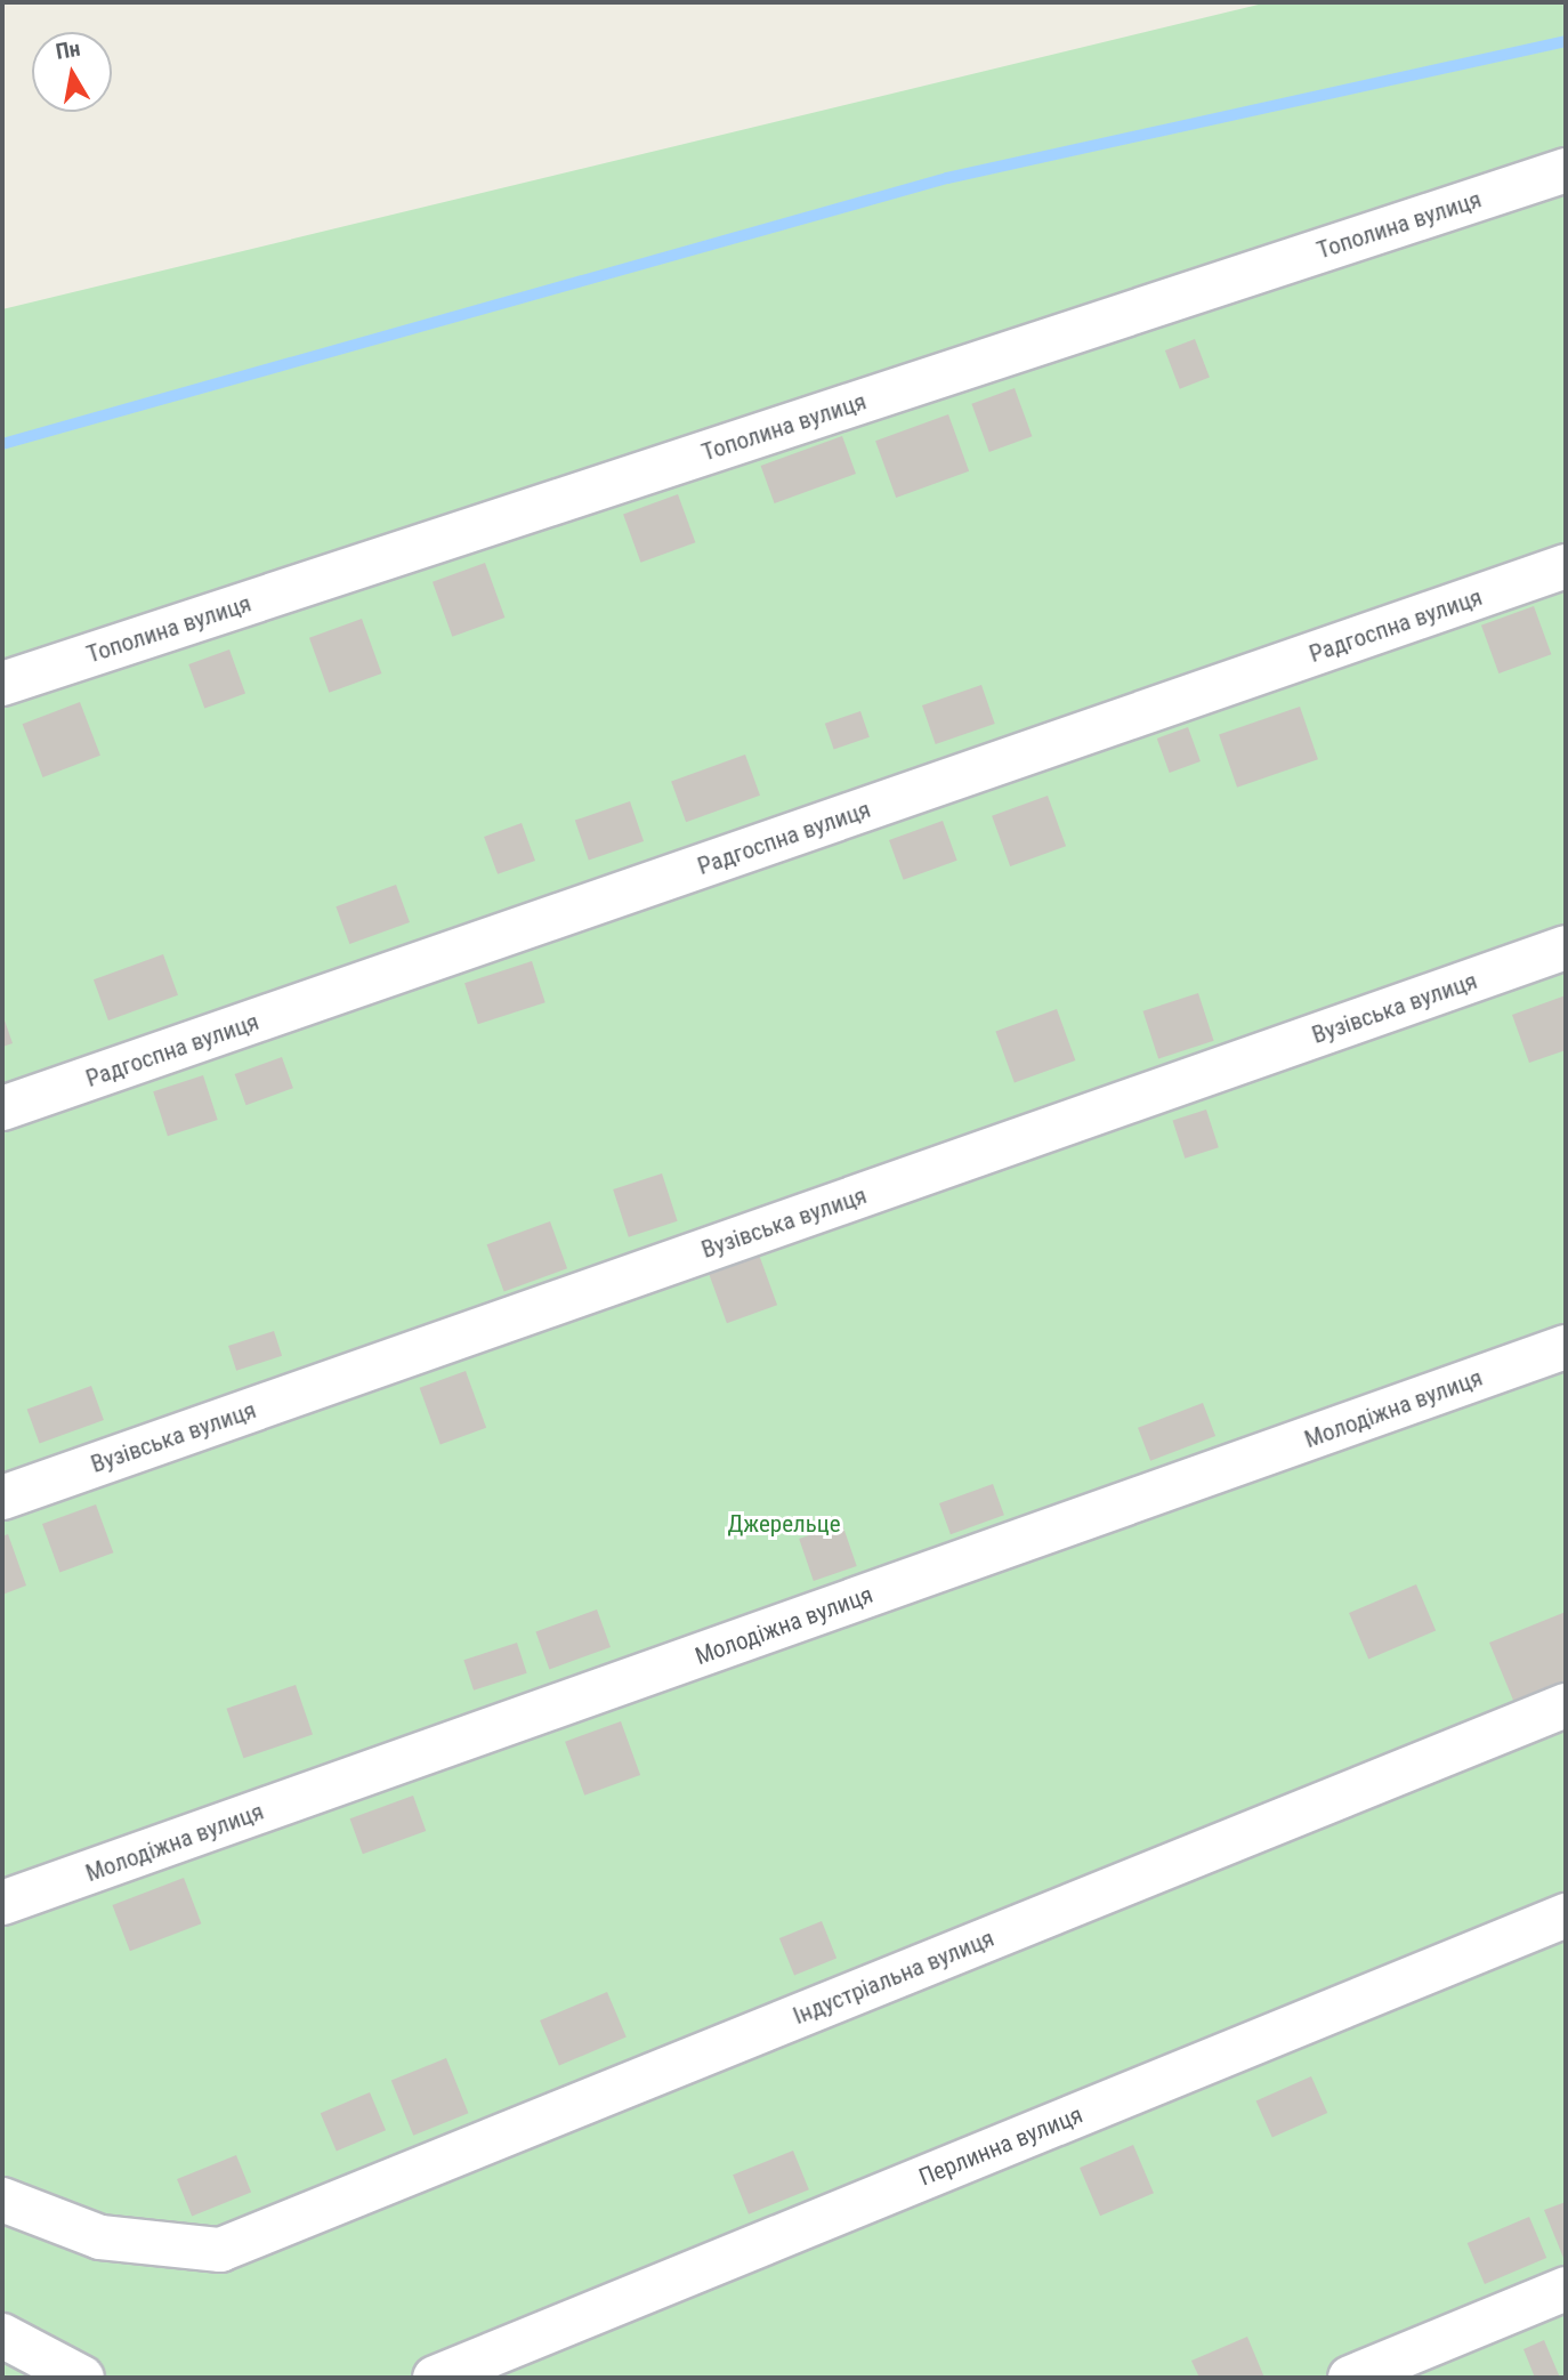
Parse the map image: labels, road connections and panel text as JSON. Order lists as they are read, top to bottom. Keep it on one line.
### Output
{"streets":{"lane":["Тополина вулиця","Радгоспна вулиця","Вузівська вулиця","Молодіжна вулиця","Індустріальна вулиця","Перлинна вулиця"]},"parks":["Джерельце"],"north":"top"}
